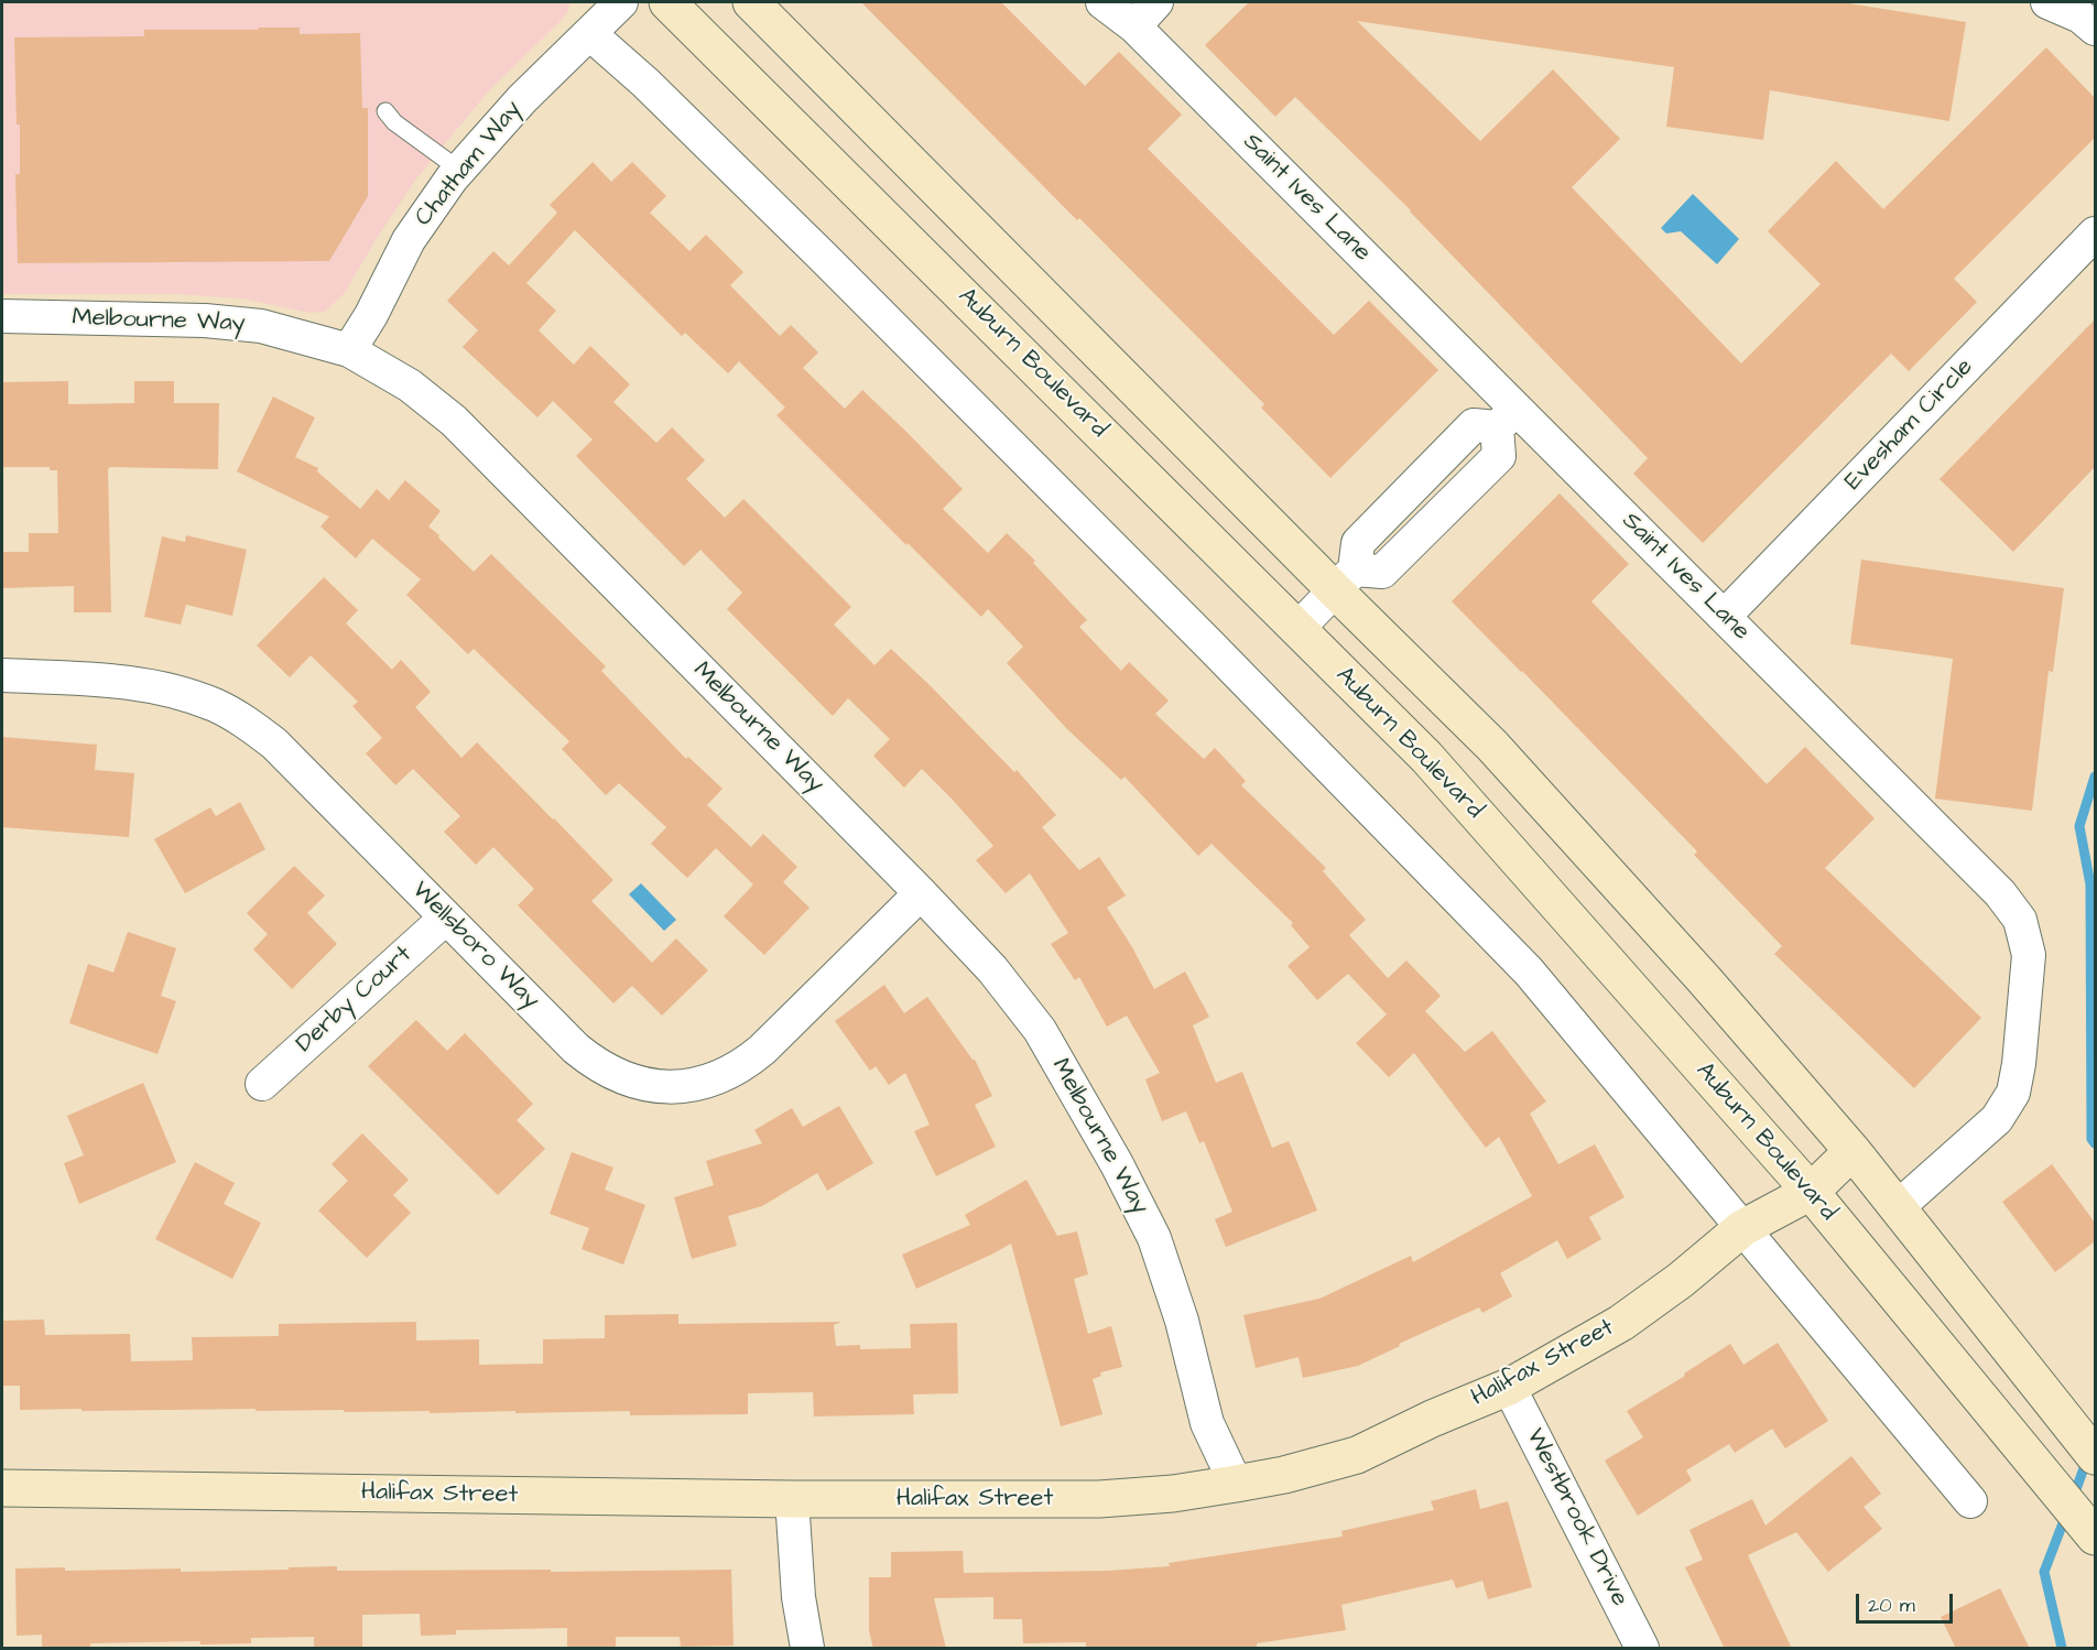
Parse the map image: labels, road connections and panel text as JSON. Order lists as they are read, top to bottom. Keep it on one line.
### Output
{"streets":{"main road":["Auburn Boulevard","Halifax Street"],"street":["Chatham Way","Saint Ives Lane","Melbourne Way","Evesham Circle","Wellsboro Way","Derby Court","Westbrook Drive"]},"crossings":[["Chatham Way","Melbourne Way"],["Saint Ives Lane","Evesham Circle"],["Melbourne Way","Wellsboro Way"],["Melbourne Way","Halifax Street"],["Auburn Boulevard","Halifax Street"],["Wellsboro Way","Derby Court"],["Halifax Street","Westbrook Drive"]],"scale_bar":"20 m"}
